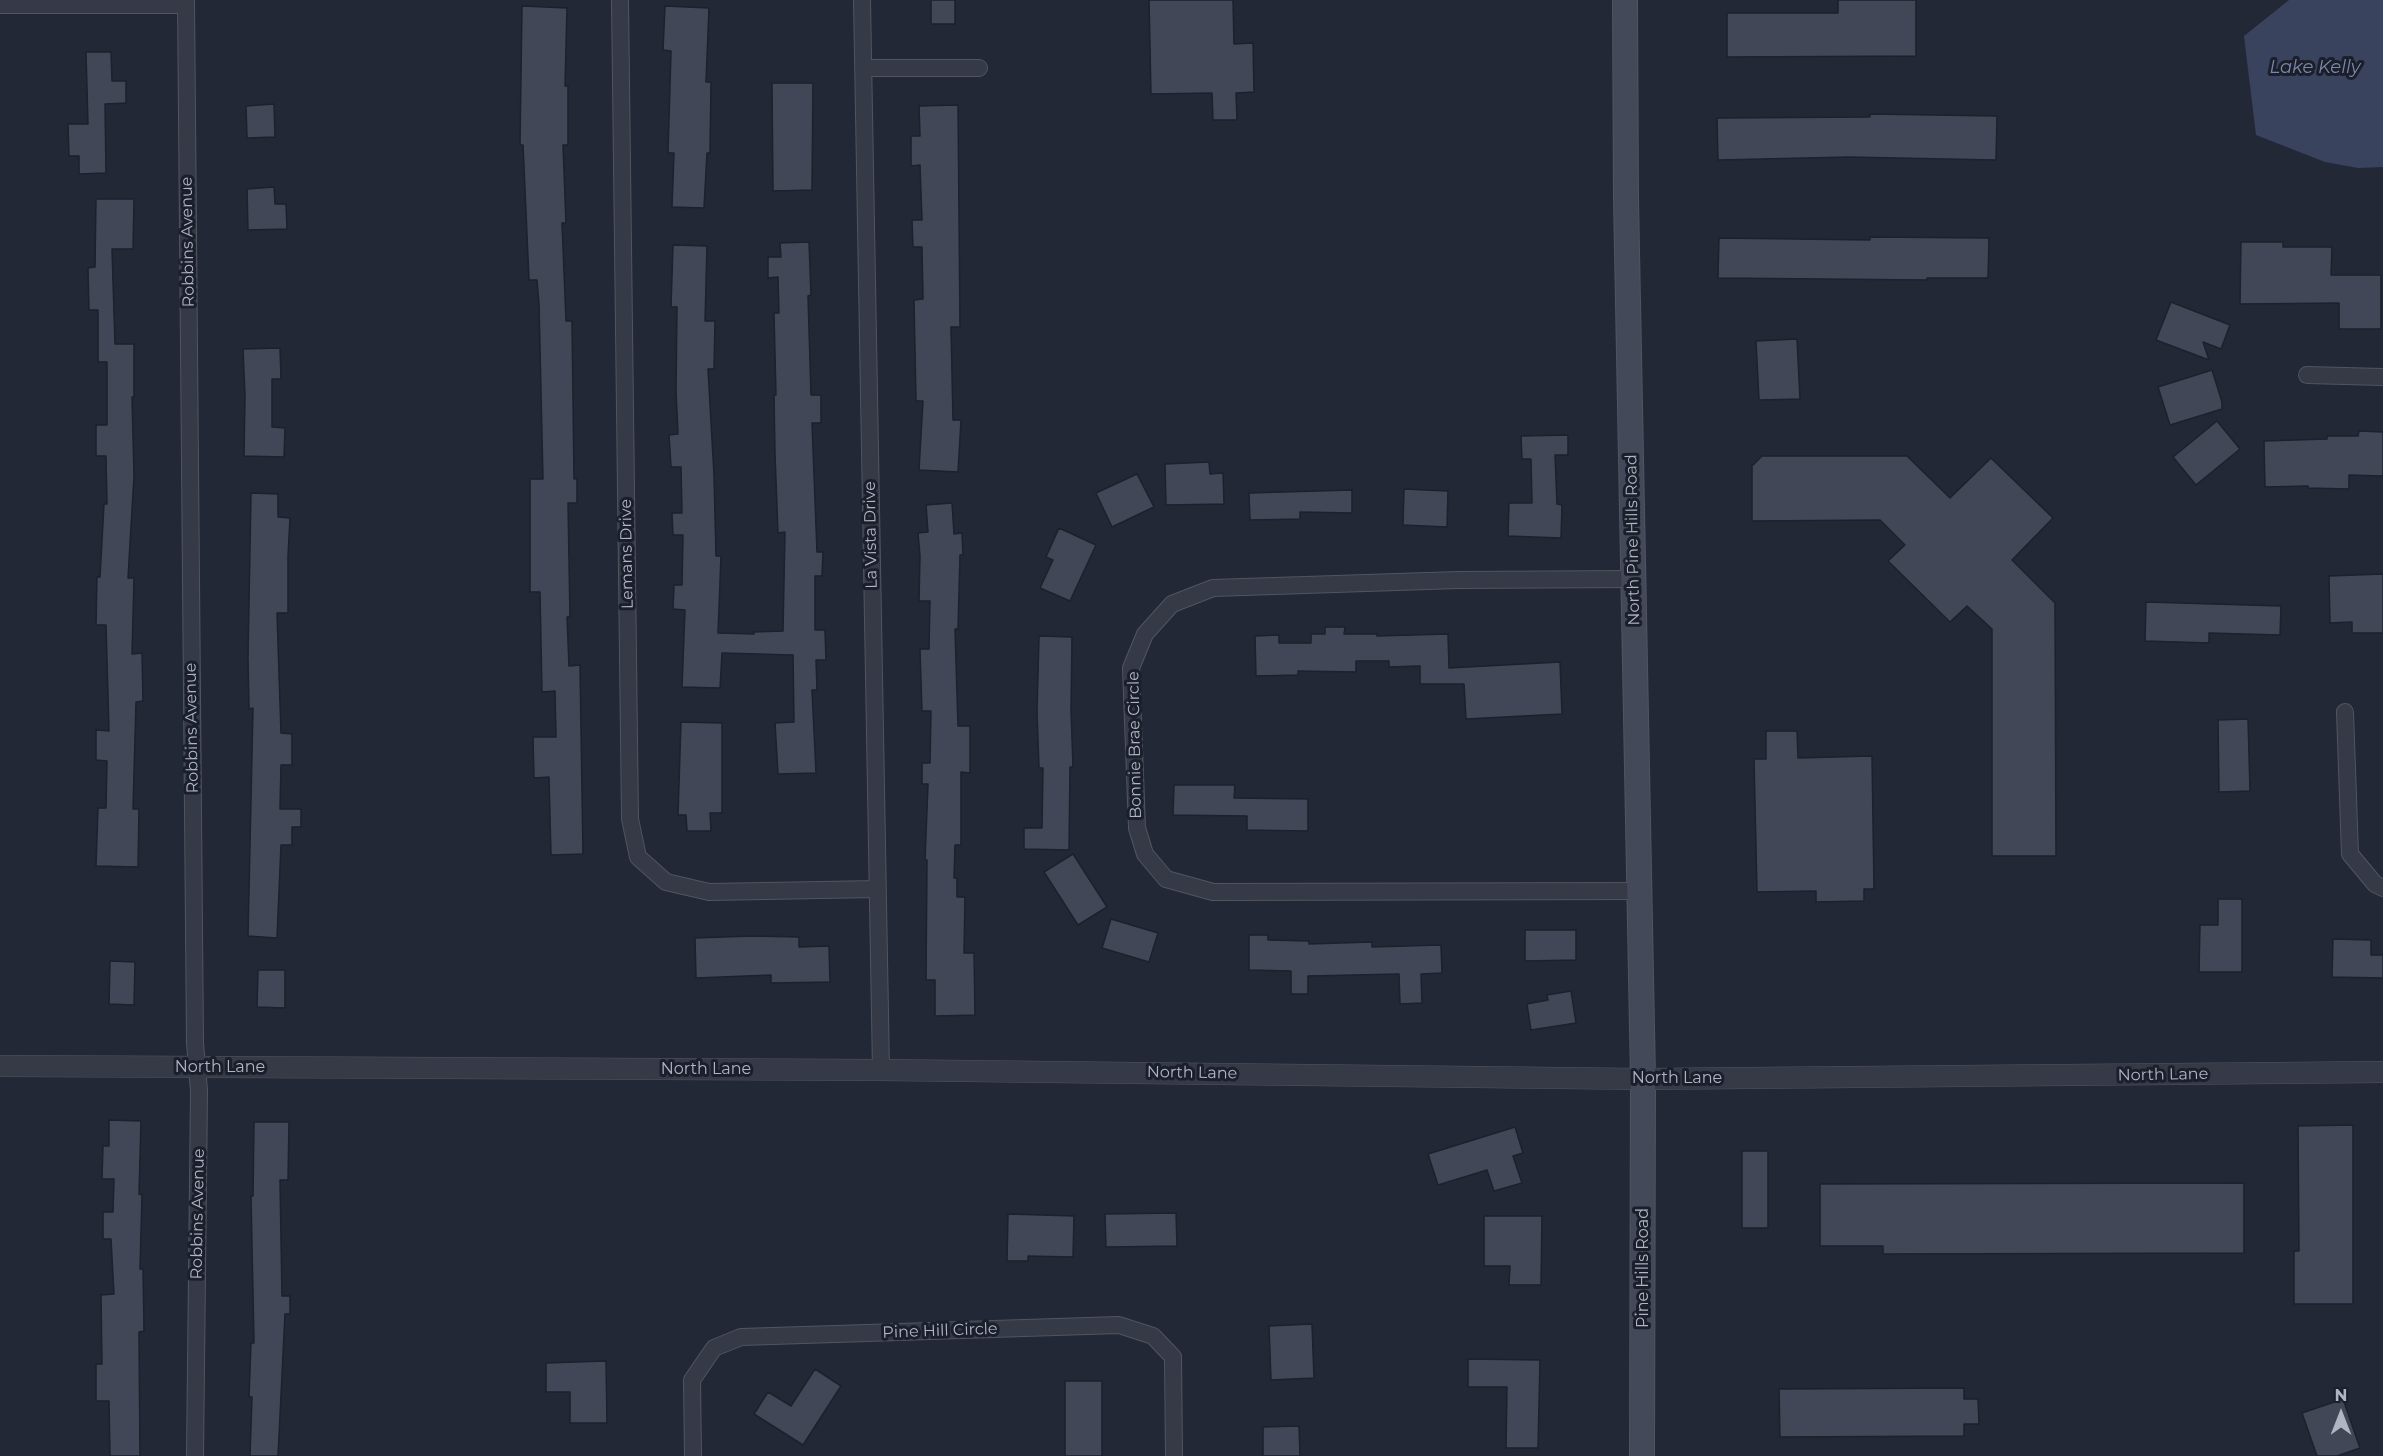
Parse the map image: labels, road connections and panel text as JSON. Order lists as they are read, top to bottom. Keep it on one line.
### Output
{"streets":{"main road":["North Pine Hills Road","Pine Hills Road"],"street":["Robbins Avenue","La Vista Drive","Lemans Drive","Bonnie Brae Circle","North Lane","Pine Hill Circle"]},"crossings":[["Robbins Avenue","North Lane"],["La Vista Drive","Lemans Drive"],["La Vista Drive","North Lane"],["North Pine Hills Road","Bonnie Brae Circle"],["North Pine Hills Road","North Lane"],["North Pine Hills Road","Pine Hills Road"],["North Lane","Pine Hills Road"]],"water":["Lake Kelly"],"north":"top"}
